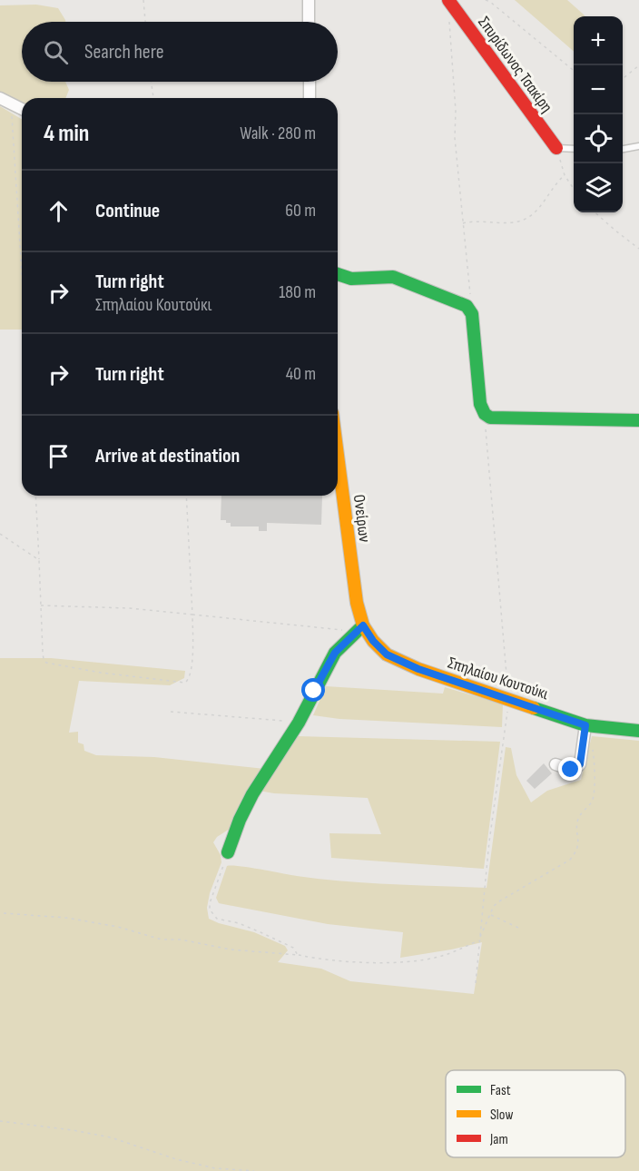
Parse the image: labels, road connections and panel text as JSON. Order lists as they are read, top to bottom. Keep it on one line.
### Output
{"streets":{"street":["Σπυρίδωνος Τσακίρη","Ονείρων","Σπηλαίου Κουτούκι"]},"crossings":[["Ονείρων","Σπηλαίου Κουτούκι"]],"legend":["Fast","Slow","Jam"],"page":{"map_buttons":["+","−"],"search":"Search here","heading":["4 min","Walk · 280 m"],"list":[["Continue","60 m"],["Turn right","Σπηλαίου Κουτούκι","180 m"],["Turn right","40 m"],"Arrive at destination"]}}
